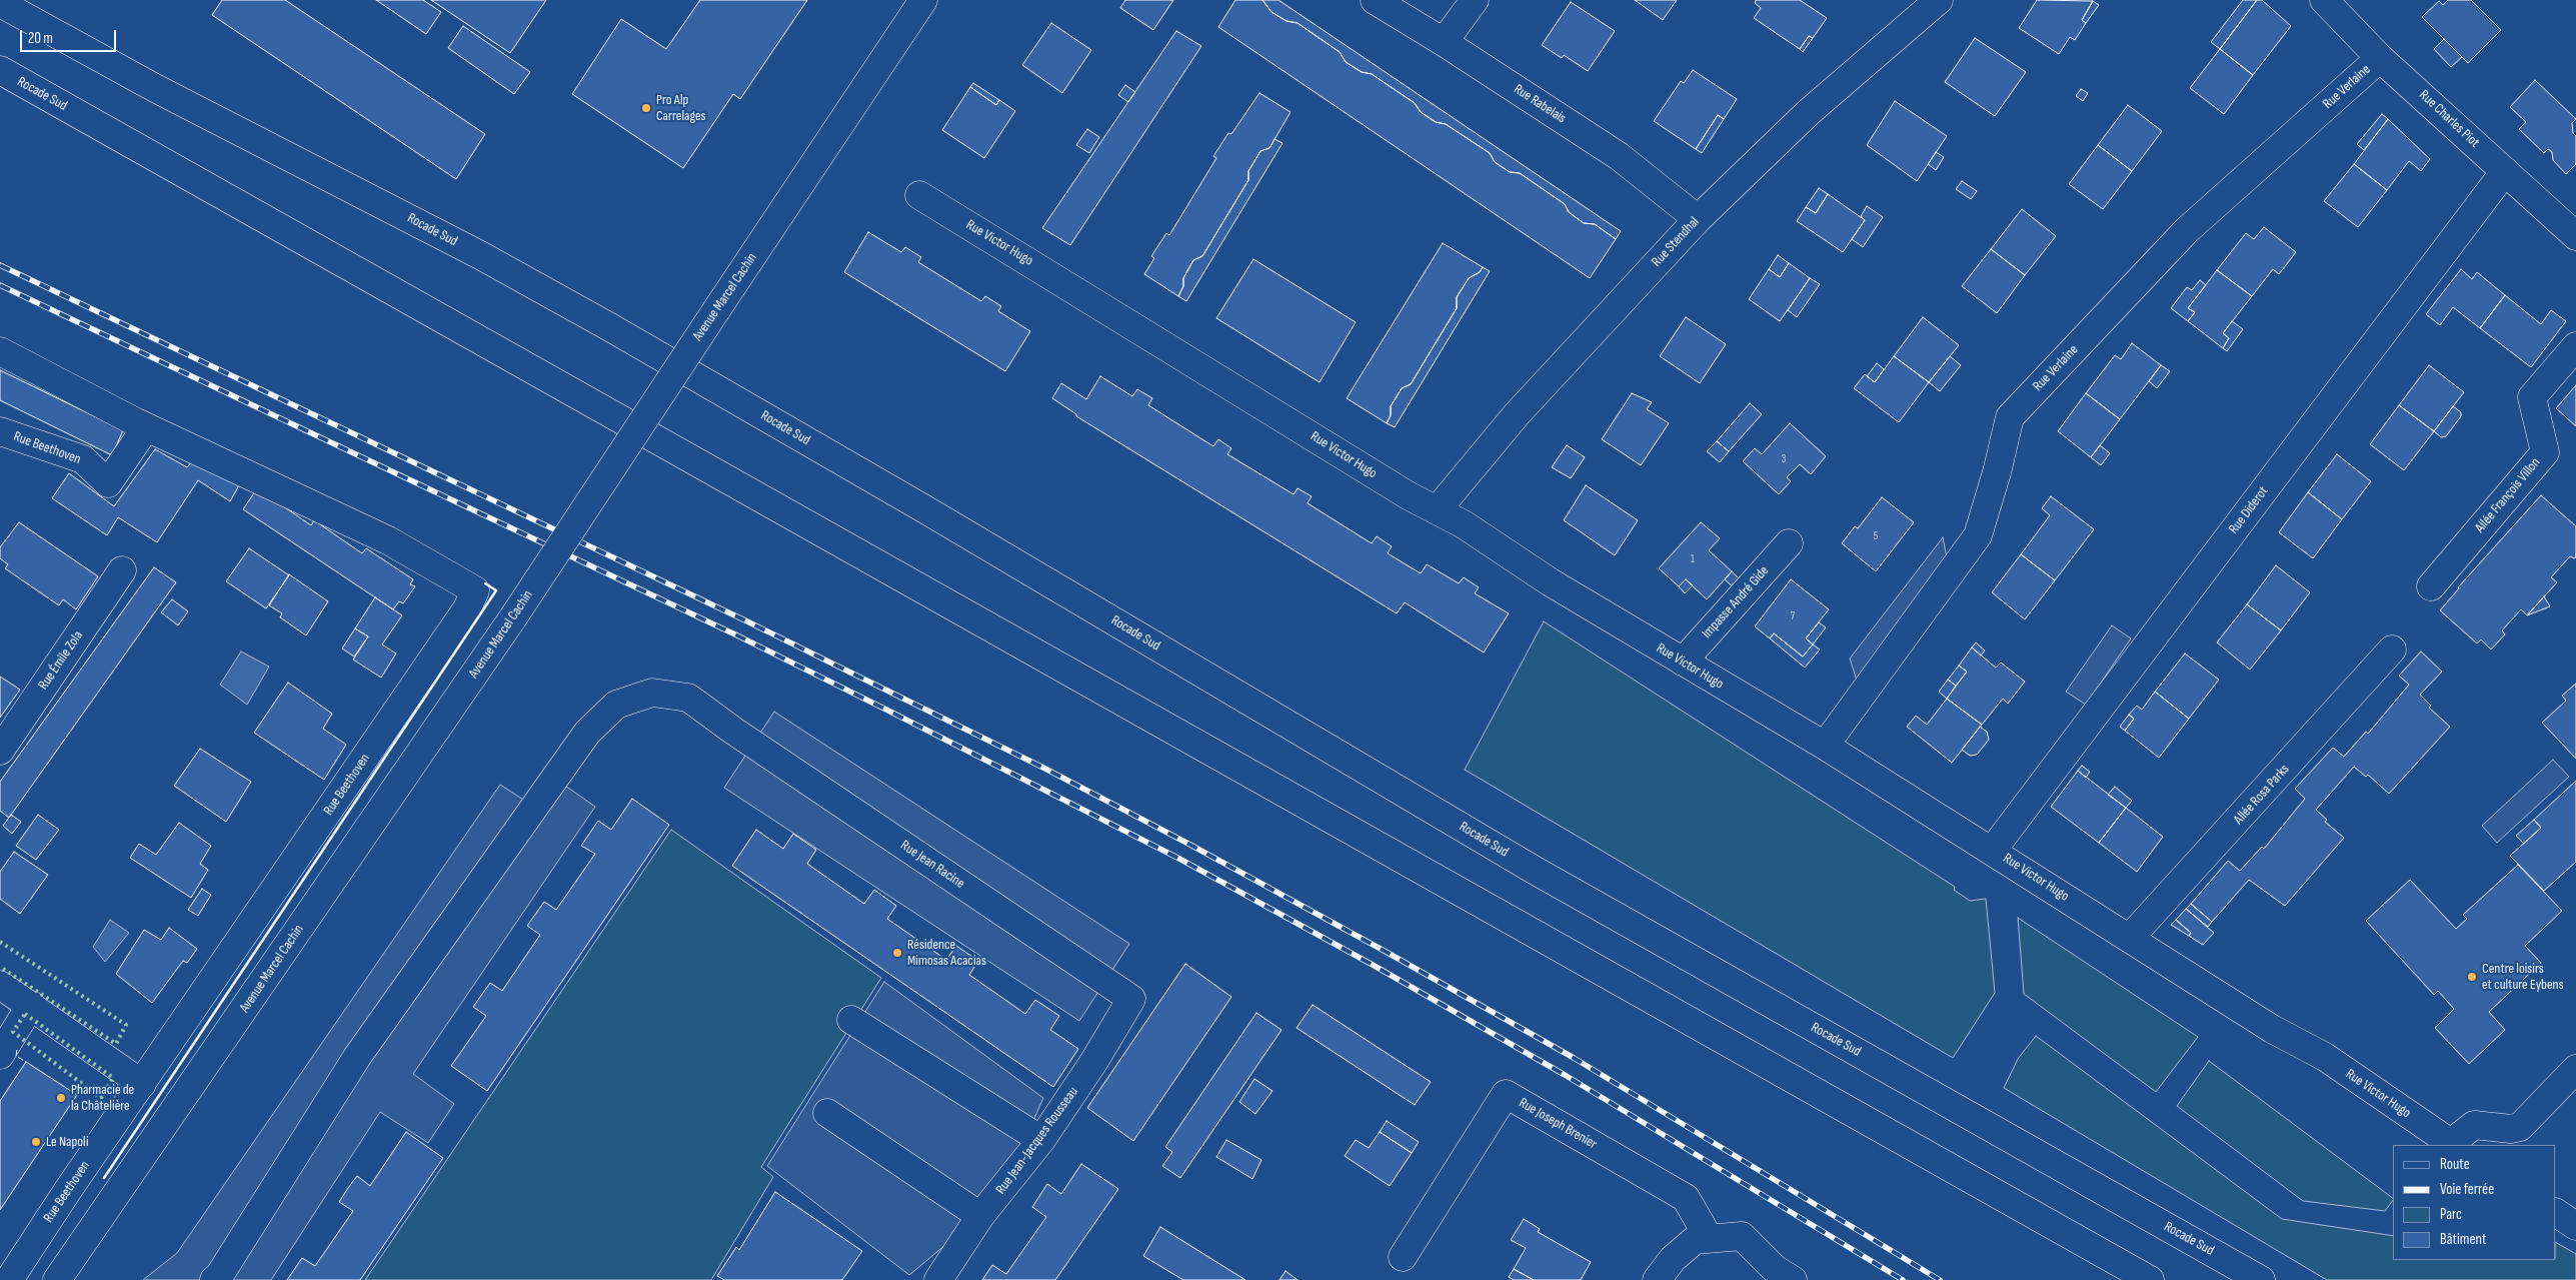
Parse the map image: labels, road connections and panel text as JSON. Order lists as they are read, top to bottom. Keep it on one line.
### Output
{"streets":{"main road":["Rue Verlaine","Rocade Sud","Rue Rabelais","Rue Charles Piot","Rue Stendhal","Rue Victor Hugo","Avenue Marcel Cachin","Rue Beethoven","Allée François Villon","Rue Diderot","Impasse André Gide","Rue Émile Zola","Allée Rosa Parks","Rue Jean Racine","Rue Joseph Brenier","Rue Jean-Jacques Rousseau"]},"crossings":[["Rue Verlaine","Rue Charles Piot"],["Rue Verlaine","Rue Victor Hugo"],["Rue Rabelais","Rue Stendhal"],["Rue Charles Piot","Rue Diderot"],["Rue Stendhal","Rue Victor Hugo"],["Rue Victor Hugo","Rue Diderot"],["Rue Victor Hugo","Impasse André Gide"],["Rue Victor Hugo","Allée Rosa Parks"],["Avenue Marcel Cachin","Rue Beethoven"],["Rue Jean Racine","Rue Jean-Jacques Rousseau"]],"places":["Pro Alp Carrelages","Résidence Mimosas Acacias","Centre loisirs et culture Eybens","Pharmacie de la Châtelière","Le Napoli"],"house_numbers":["3","5","1","7"],"legend":["Route","Voie ferrée","Parc","Bâtiment"],"scale_bar":"20 m"}
